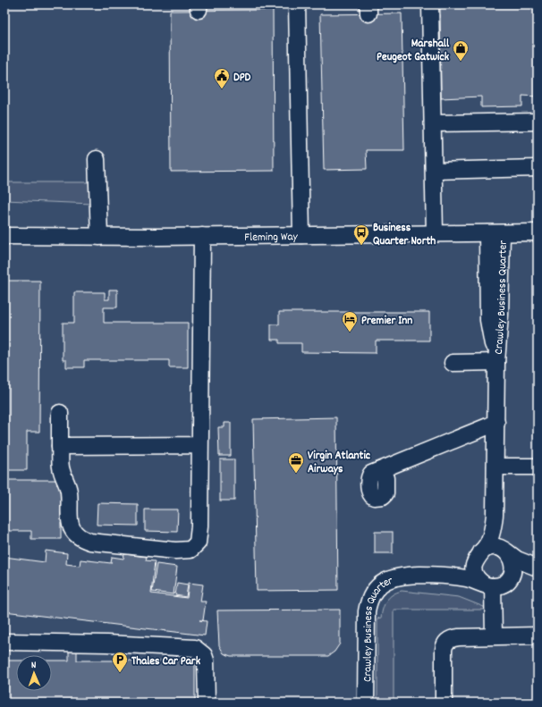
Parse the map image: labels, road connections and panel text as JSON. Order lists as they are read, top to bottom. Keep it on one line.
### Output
{"streets":{"street":["Fleming Way","Crawley Business Quarter"]},"crossings":[["Fleming Way","Crawley Business Quarter"]],"places":{"shop":["Marshall Peugeot Gatwick"],"public building":["DPD"],"bus stop":["Business Quarter North"],"hotel":["Premier Inn"],"office":["Virgin Atlantic Airways"],"parking":["Thales Car Park"]},"north":"top"}
